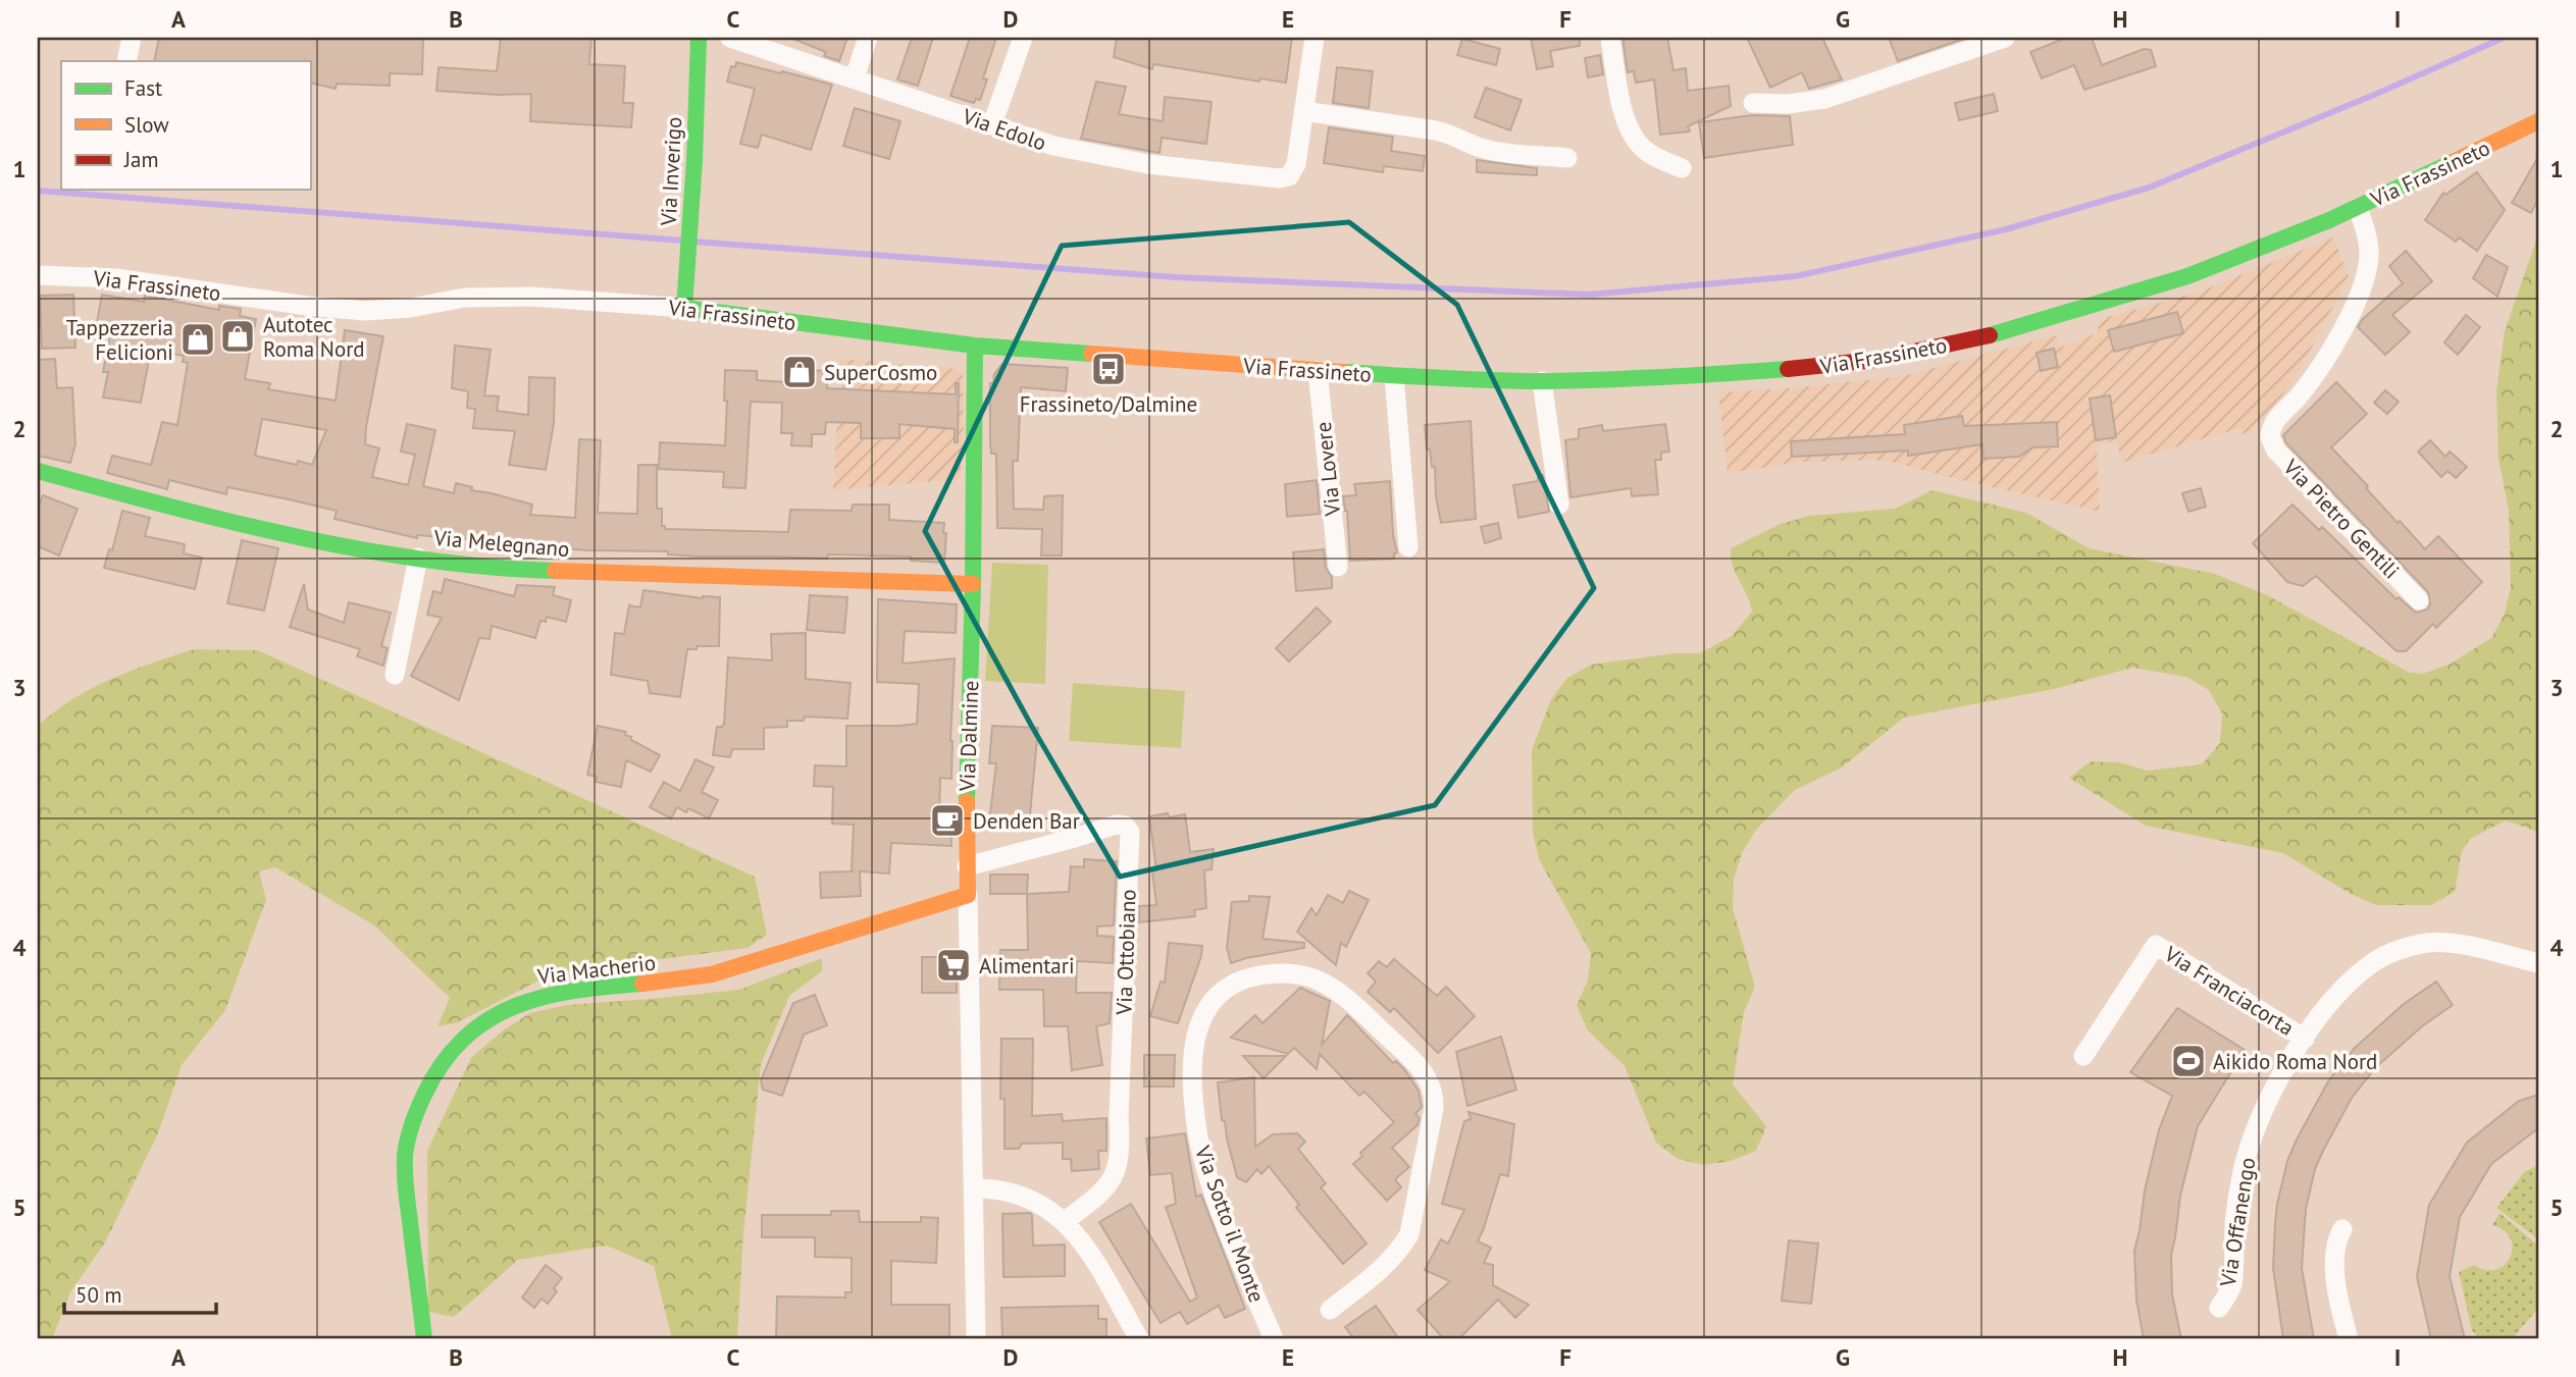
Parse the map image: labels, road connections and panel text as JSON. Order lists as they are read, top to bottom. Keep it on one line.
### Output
{"streets":{"street":["Via Edolo","Via Inverigo","Via Frassineto","Via Lovere","Via Pietro Gentili","Via Melegnano","Via Dalmine","Via Ottobiano","Via Macherio","Via Franciacorta","Via Offanengo","Via Sotto il Monte"]},"crossings":[["Via Inverigo","Via Frassineto"],["Via Frassineto","Via Lovere"],["Via Frassineto","Via Pietro Gentili"],["Via Frassineto","Via Dalmine"],["Via Melegnano","Via Dalmine"],["Via Dalmine","Via Ottobiano"],["Via Dalmine","Via Macherio"],["Via Franciacorta","Via Offanengo"]],"places":{"shop":["Autotec Roma Nord","Tappezzeria Felicioni","SuperCosmo"],"bus stop":["Frassineto/Dalmine"],"cafe":["Denden Bar"],"supermarket":["Alimentari"],"sports":["Aikido Roma Nord"]},"legend":["Fast","Slow","Jam"],"scale_bar":"50 m","grid":{"columns":["A","B","C","D","E","F","G","H","I"],"rows":["1","2","3","4","5"]}}
